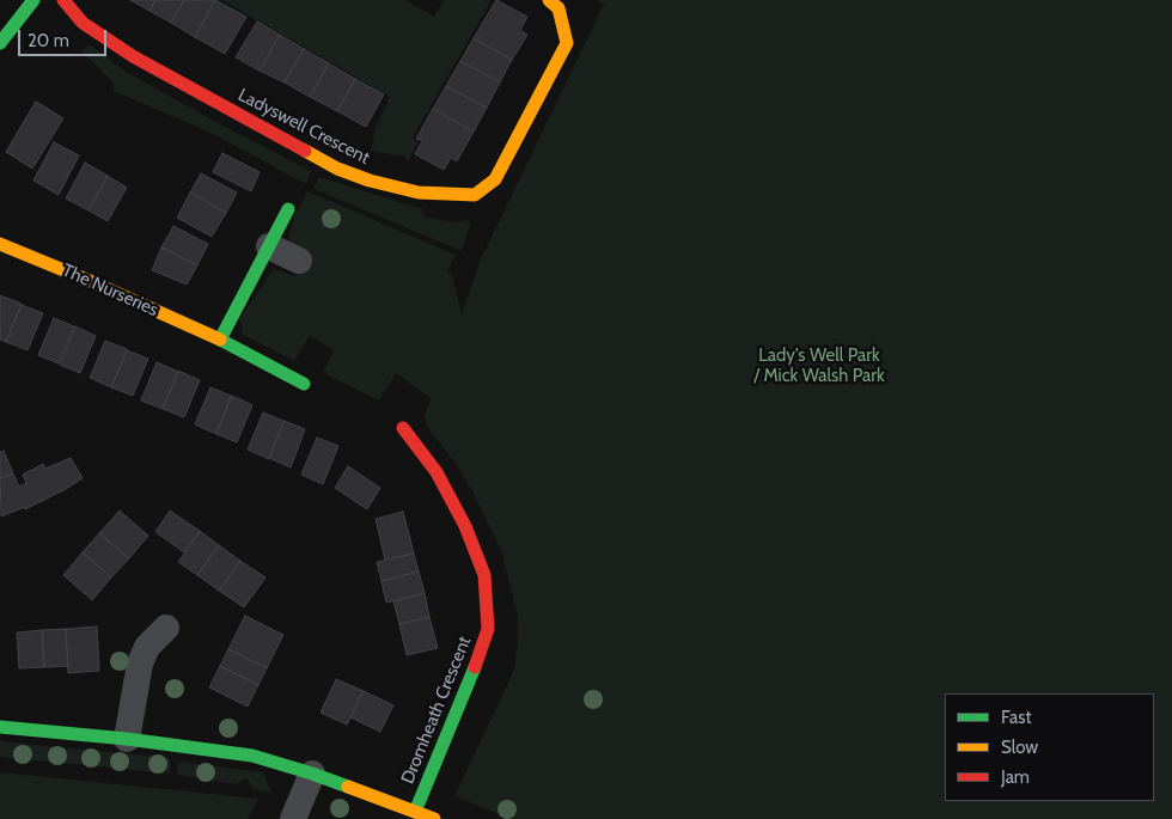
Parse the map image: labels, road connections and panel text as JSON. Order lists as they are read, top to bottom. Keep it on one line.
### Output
{"streets":{"street":["Ladyswell Crescent","The Nurseries","Dromheath Crescent"]},"parks":["Lady's Well Park / Mick Walsh Park"],"legend":["Fast","Slow","Jam"],"scale_bar":"20 m"}
